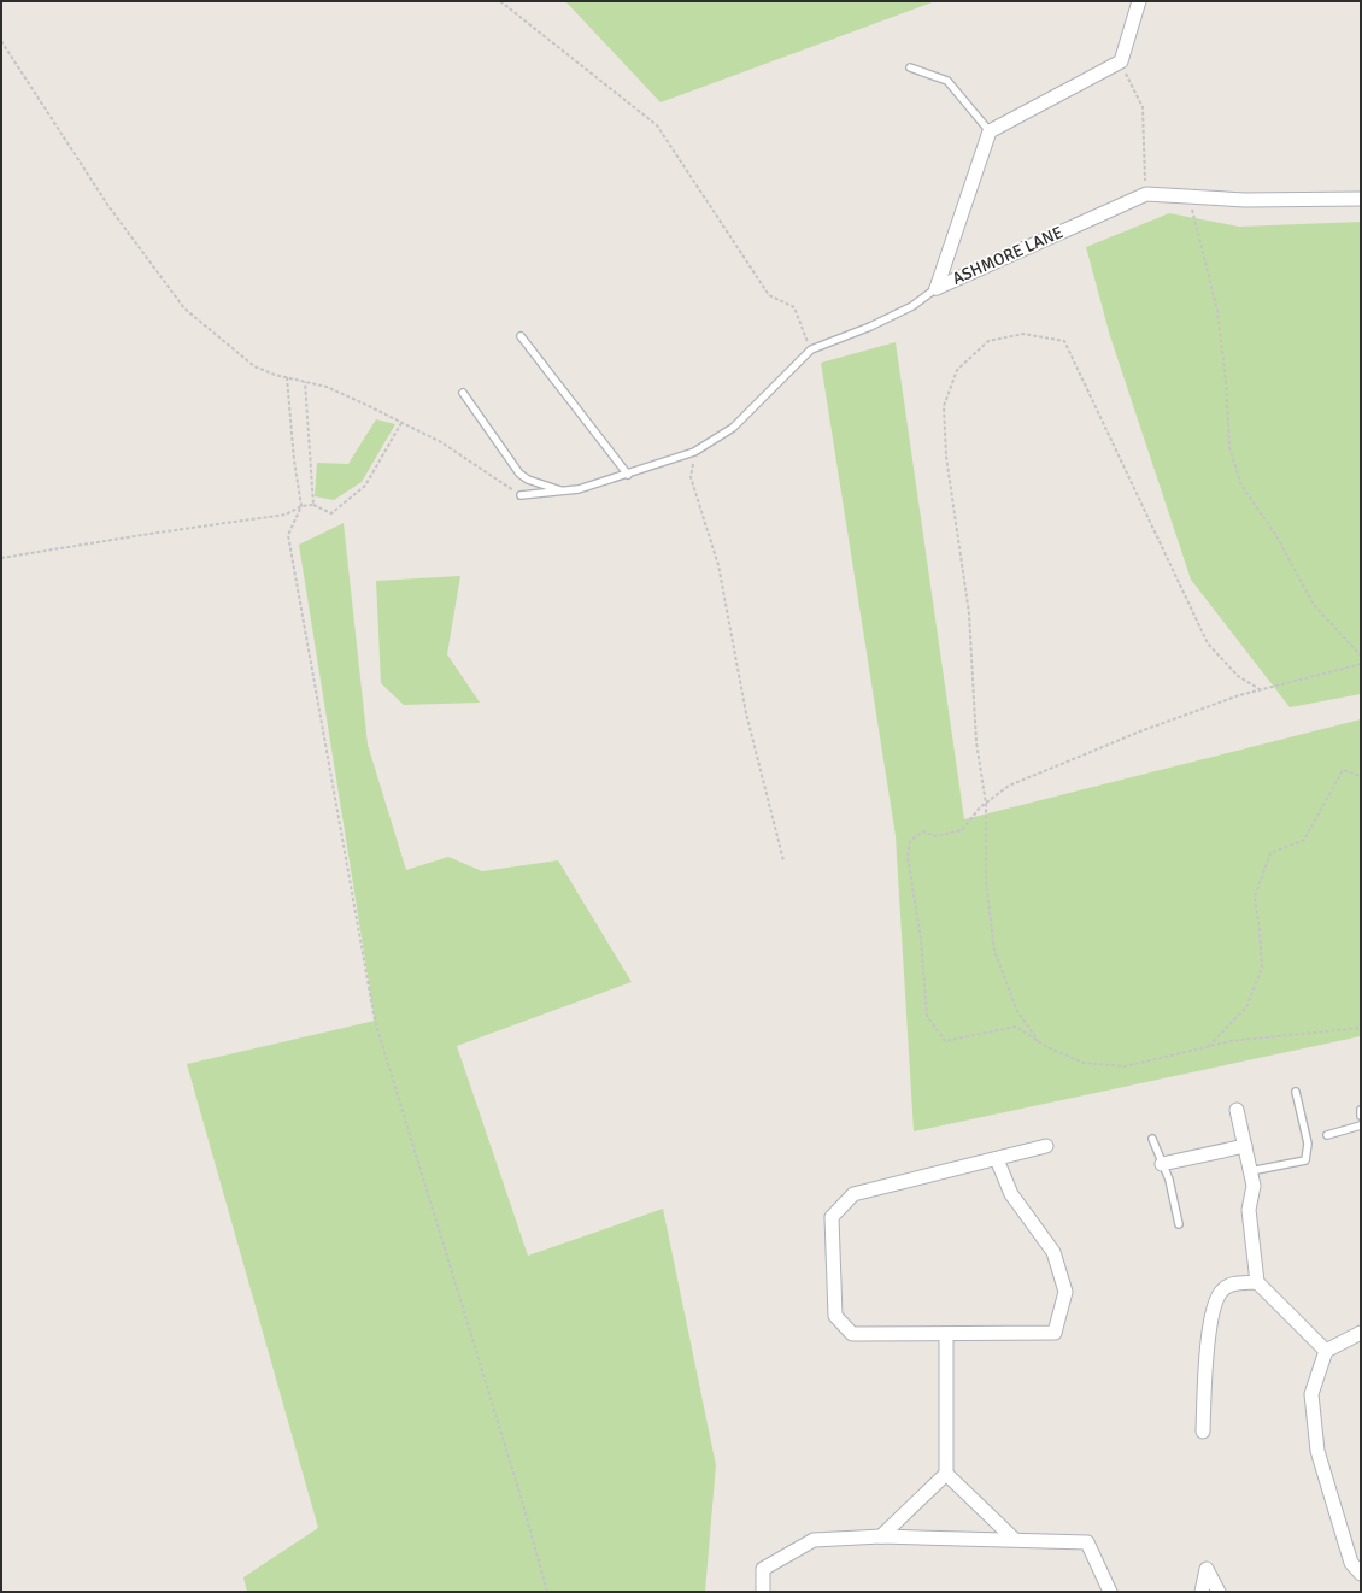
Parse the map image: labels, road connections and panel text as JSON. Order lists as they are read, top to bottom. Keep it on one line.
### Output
{"streets":{"street":["ASHMORE LANE"]}}
